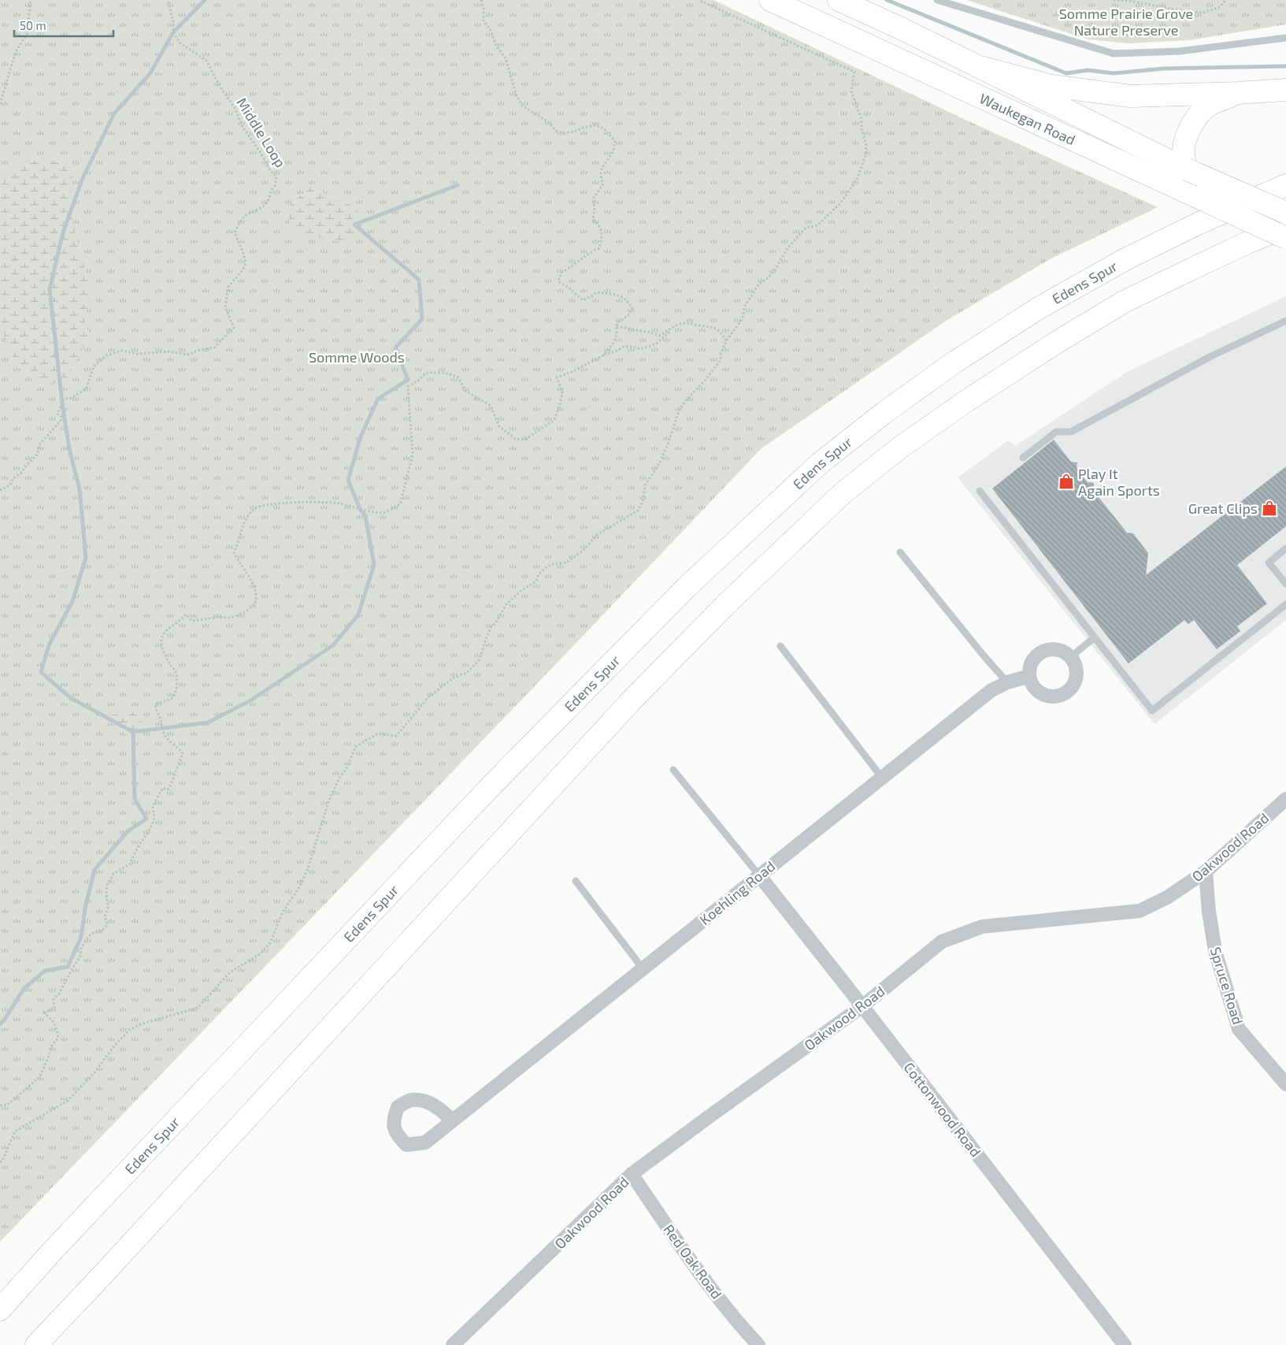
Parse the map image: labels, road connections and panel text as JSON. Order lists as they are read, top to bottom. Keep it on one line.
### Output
{"streets":{"main road":["Waukegan Road","Edens Spur"],"street":["Oakwood Road","Koehling Road","Spruce Road","Cottonwood Road","Red Oak Road"],"path":["Middle Loop"]},"crossings":[["Oakwood Road","Spruce Road"],["Oakwood Road","Cottonwood Road"],["Oakwood Road","Red Oak Road"],["Koehling Road","Cottonwood Road"]],"parks":["Somme Prairie Grove Nature Preserve","Somme Woods"],"places":{"shop":["Play It Again Sports","Great Clips"]},"scale_bar":"50 m"}
